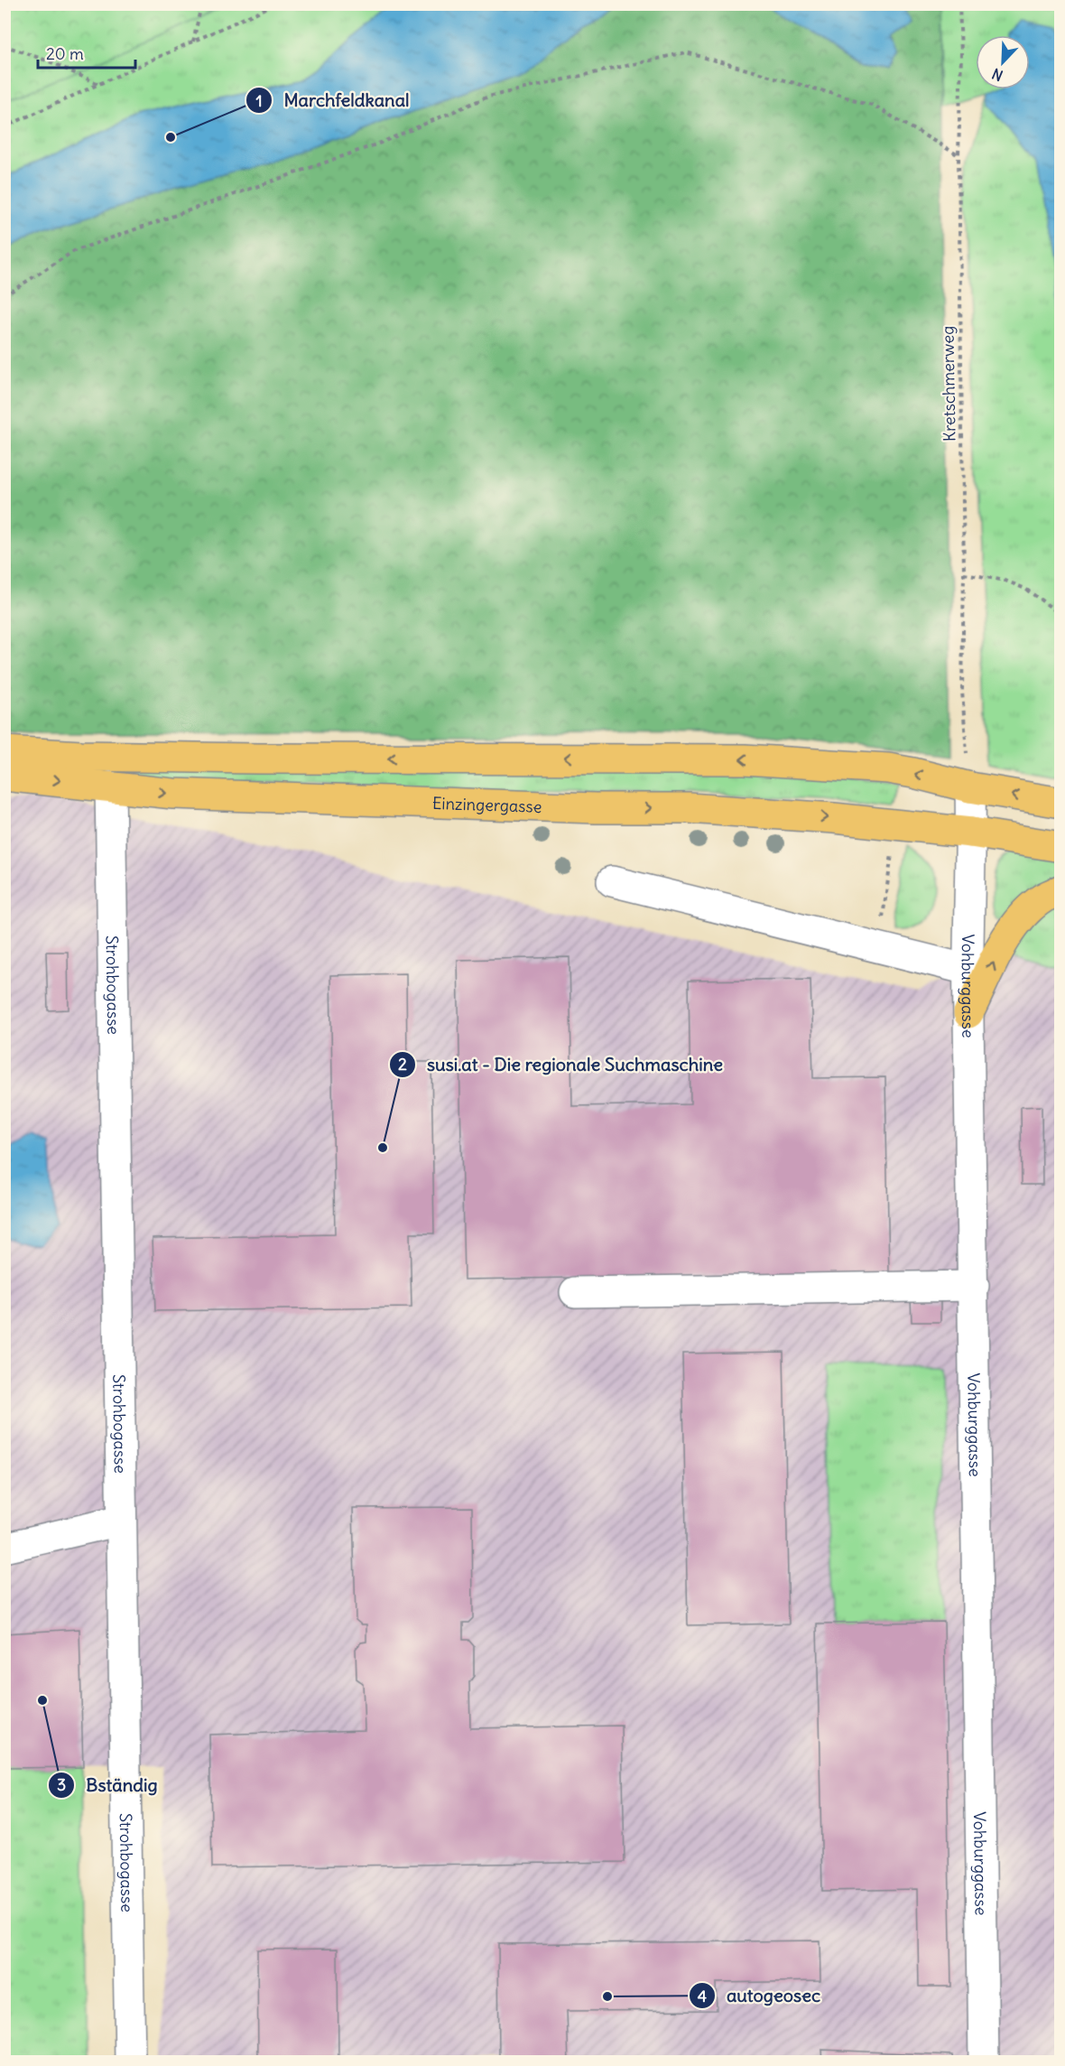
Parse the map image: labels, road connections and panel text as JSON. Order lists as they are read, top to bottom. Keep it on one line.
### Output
{"streets":{"main road":["Einzingergasse"],"street":["Strohbogasse","Vohburggasse"],"path":["Kretschmerweg"]},"crossings":[["Kretschmerweg","Vohburggasse"],["Einzingergasse","Strohbogasse"],["Einzingergasse","Vohburggasse"]],"places":["Marchfeldkanal","susi.at - Die regionale Suchmaschine","Bständig","autogeosec"],"scale_bar":"20 m","north":"bottom left"}
